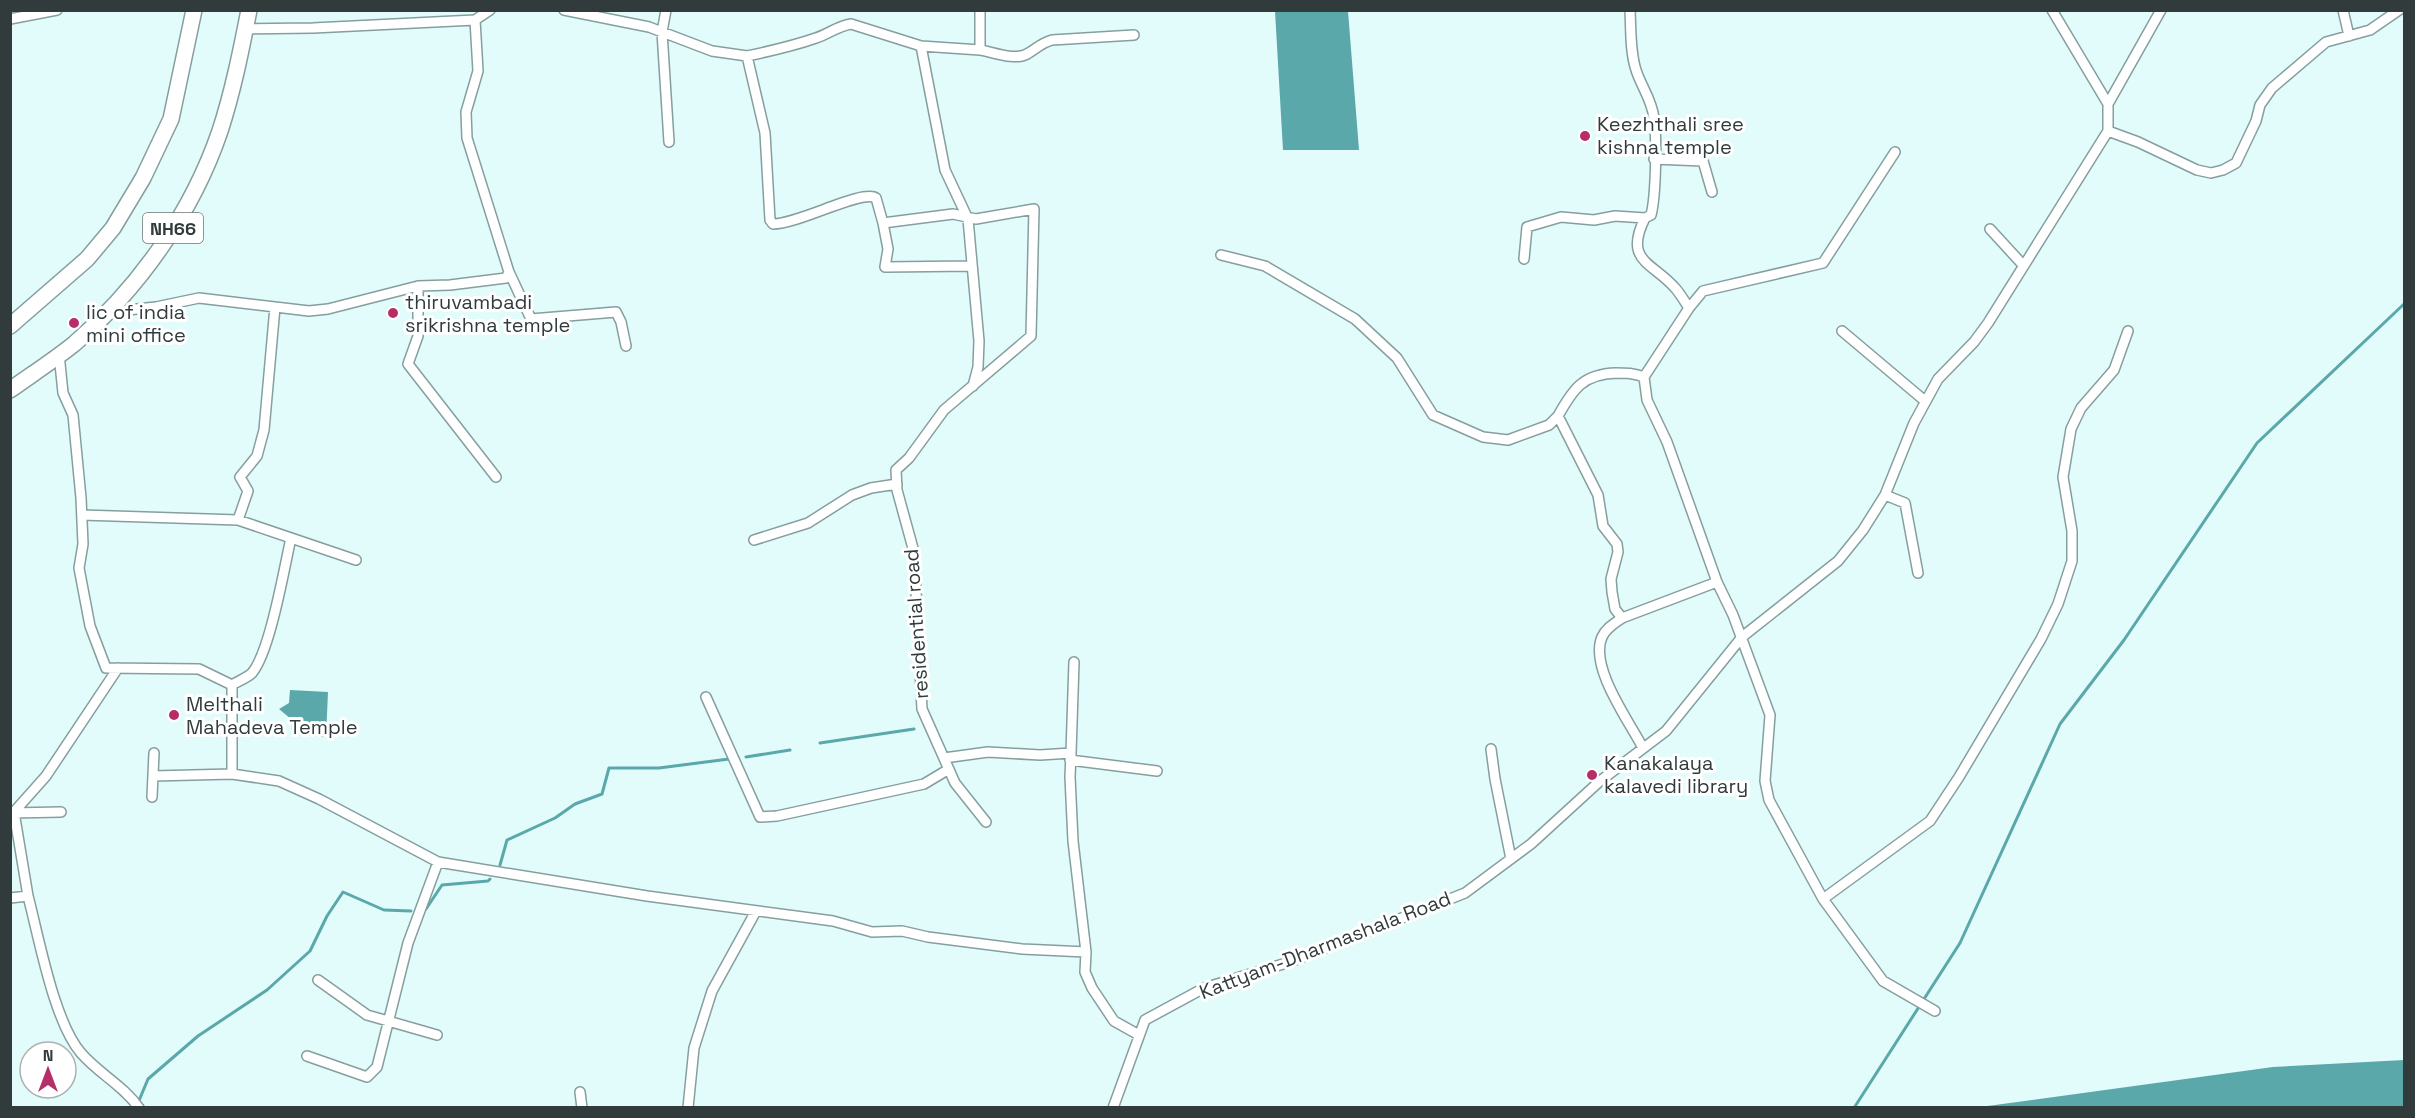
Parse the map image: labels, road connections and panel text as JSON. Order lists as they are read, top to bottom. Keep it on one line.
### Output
{"streets":{"highway":["NH66"],"street":["residential road","Kattyam-Dharmashala Road"]},"places":["Keezhthali sree kishna temple","thiruvambadi srikrishna temple","lic of india mini office","Melthali Mahadeva Temple","Kanakalaya kalavedi library"],"north":"top"}
